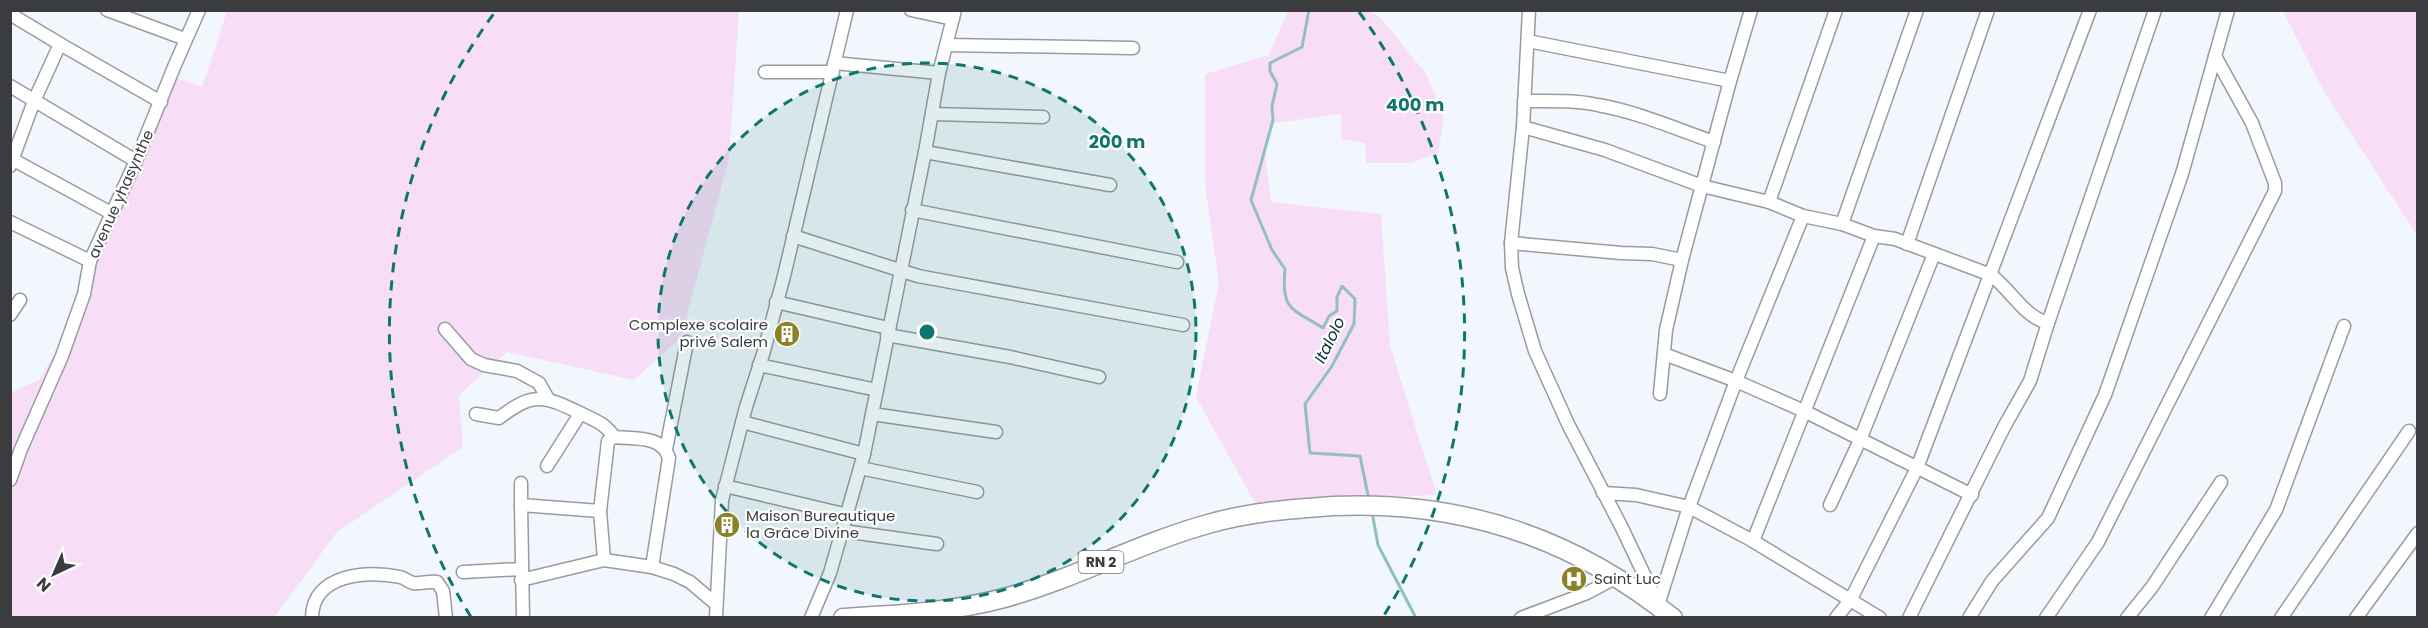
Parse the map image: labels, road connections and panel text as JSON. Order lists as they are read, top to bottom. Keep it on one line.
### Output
{"streets":{"highway":["RN 2"],"street":["avenue yhasynthe"]},"water":["Italolo"],"places":{"building":["Complexe scolaire privé Salem","Maison Bureautique la Grâce Divine"],"hospital":["Saint Luc"]},"north":"bottom left","rings":["400 m","200 m"]}
